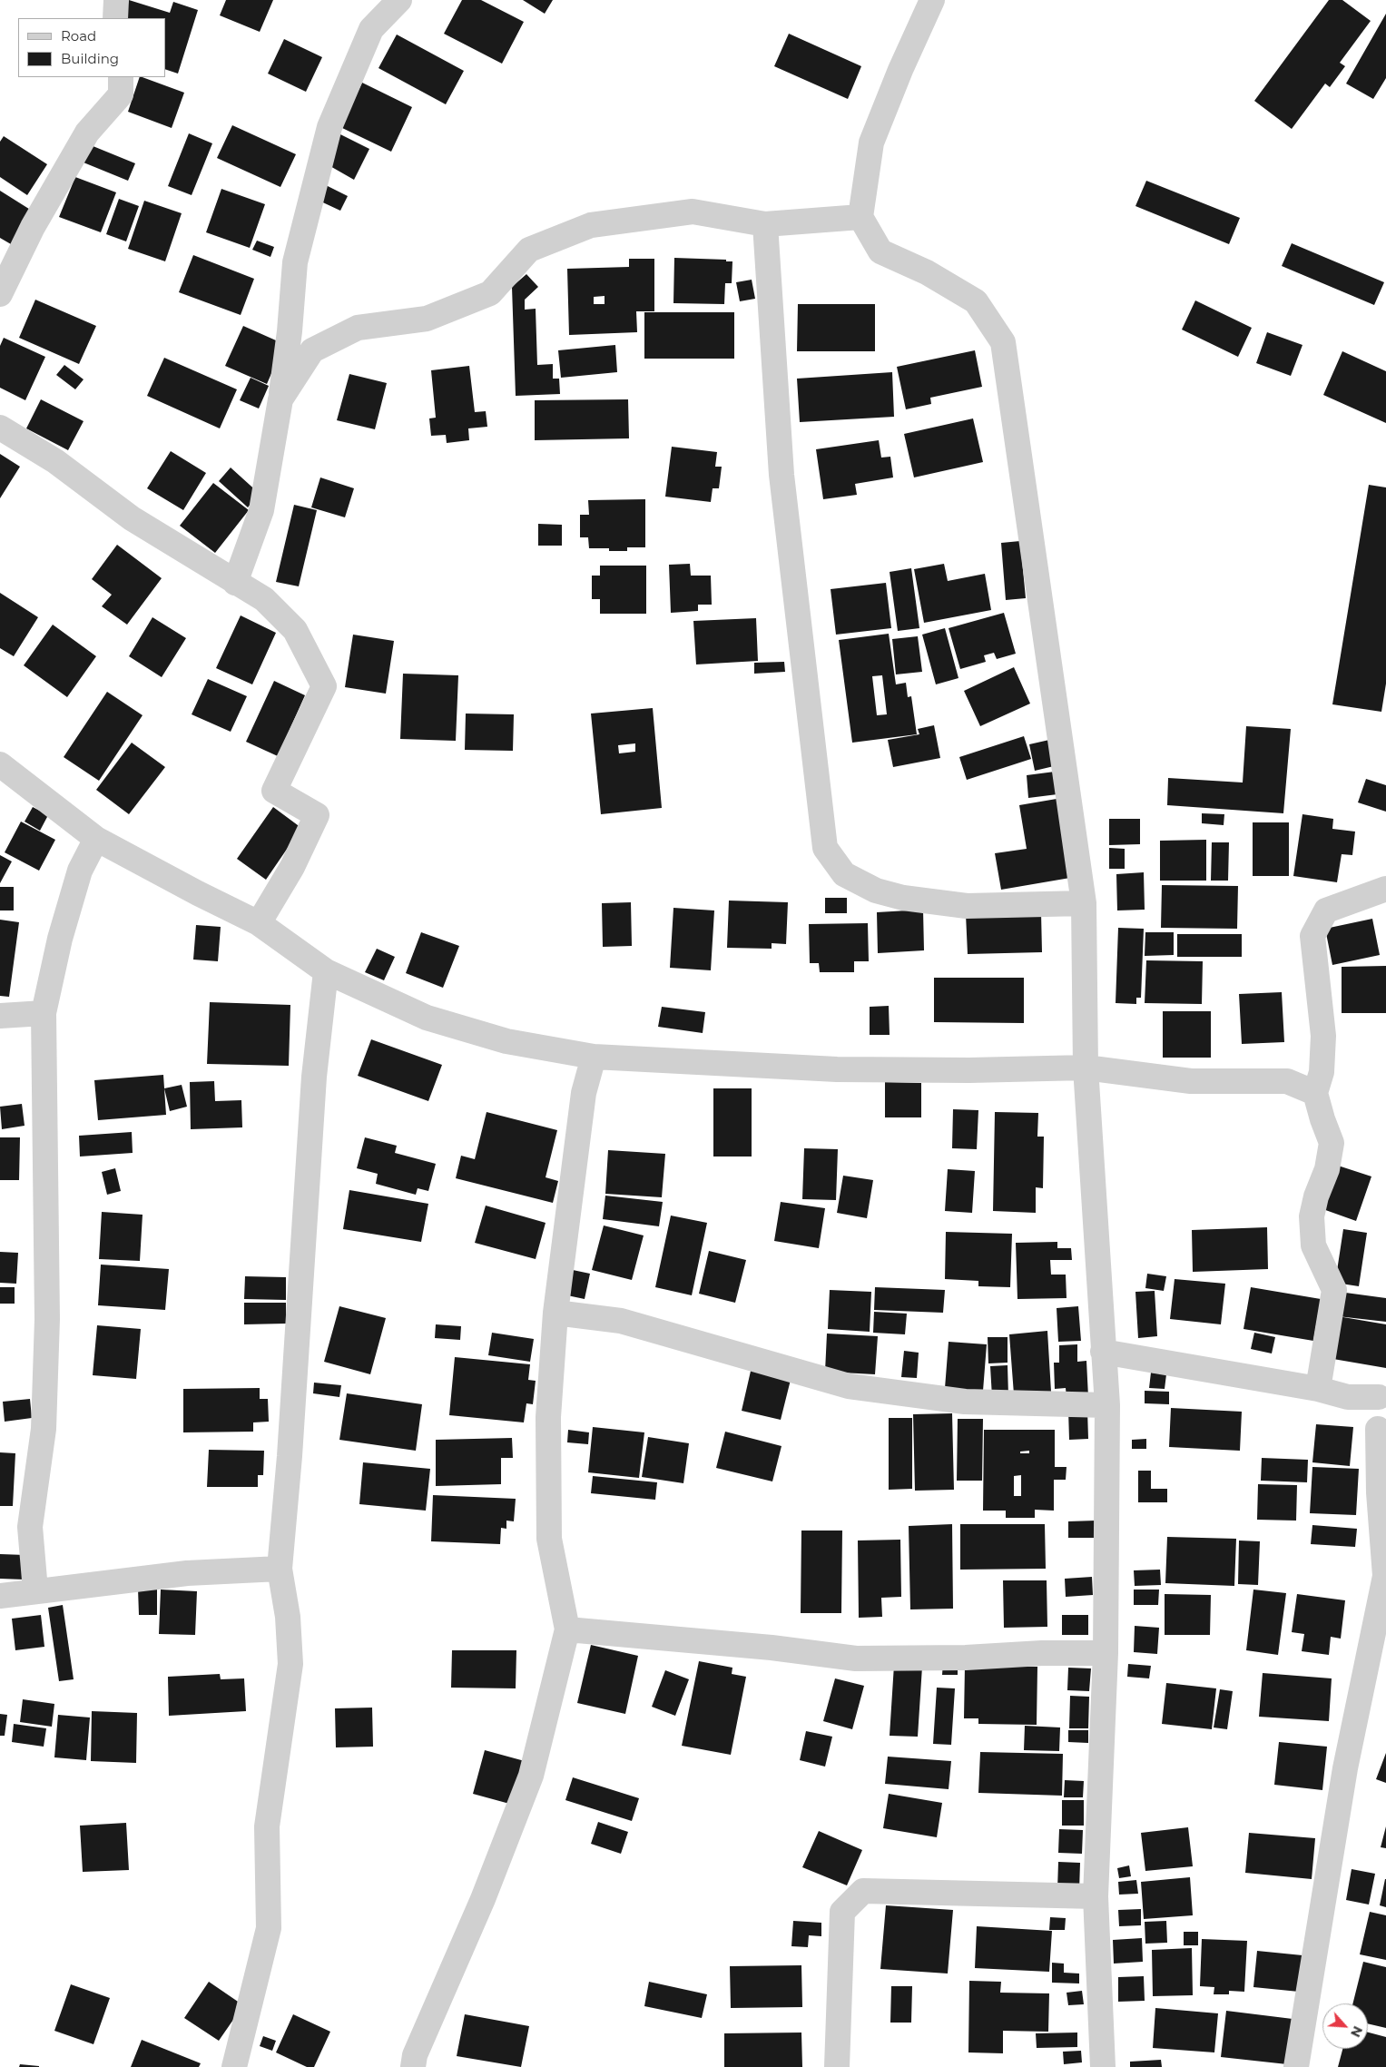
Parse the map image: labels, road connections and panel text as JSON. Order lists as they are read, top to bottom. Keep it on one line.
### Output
{"legend":["Road","Building"],"north":"bottom right"}
